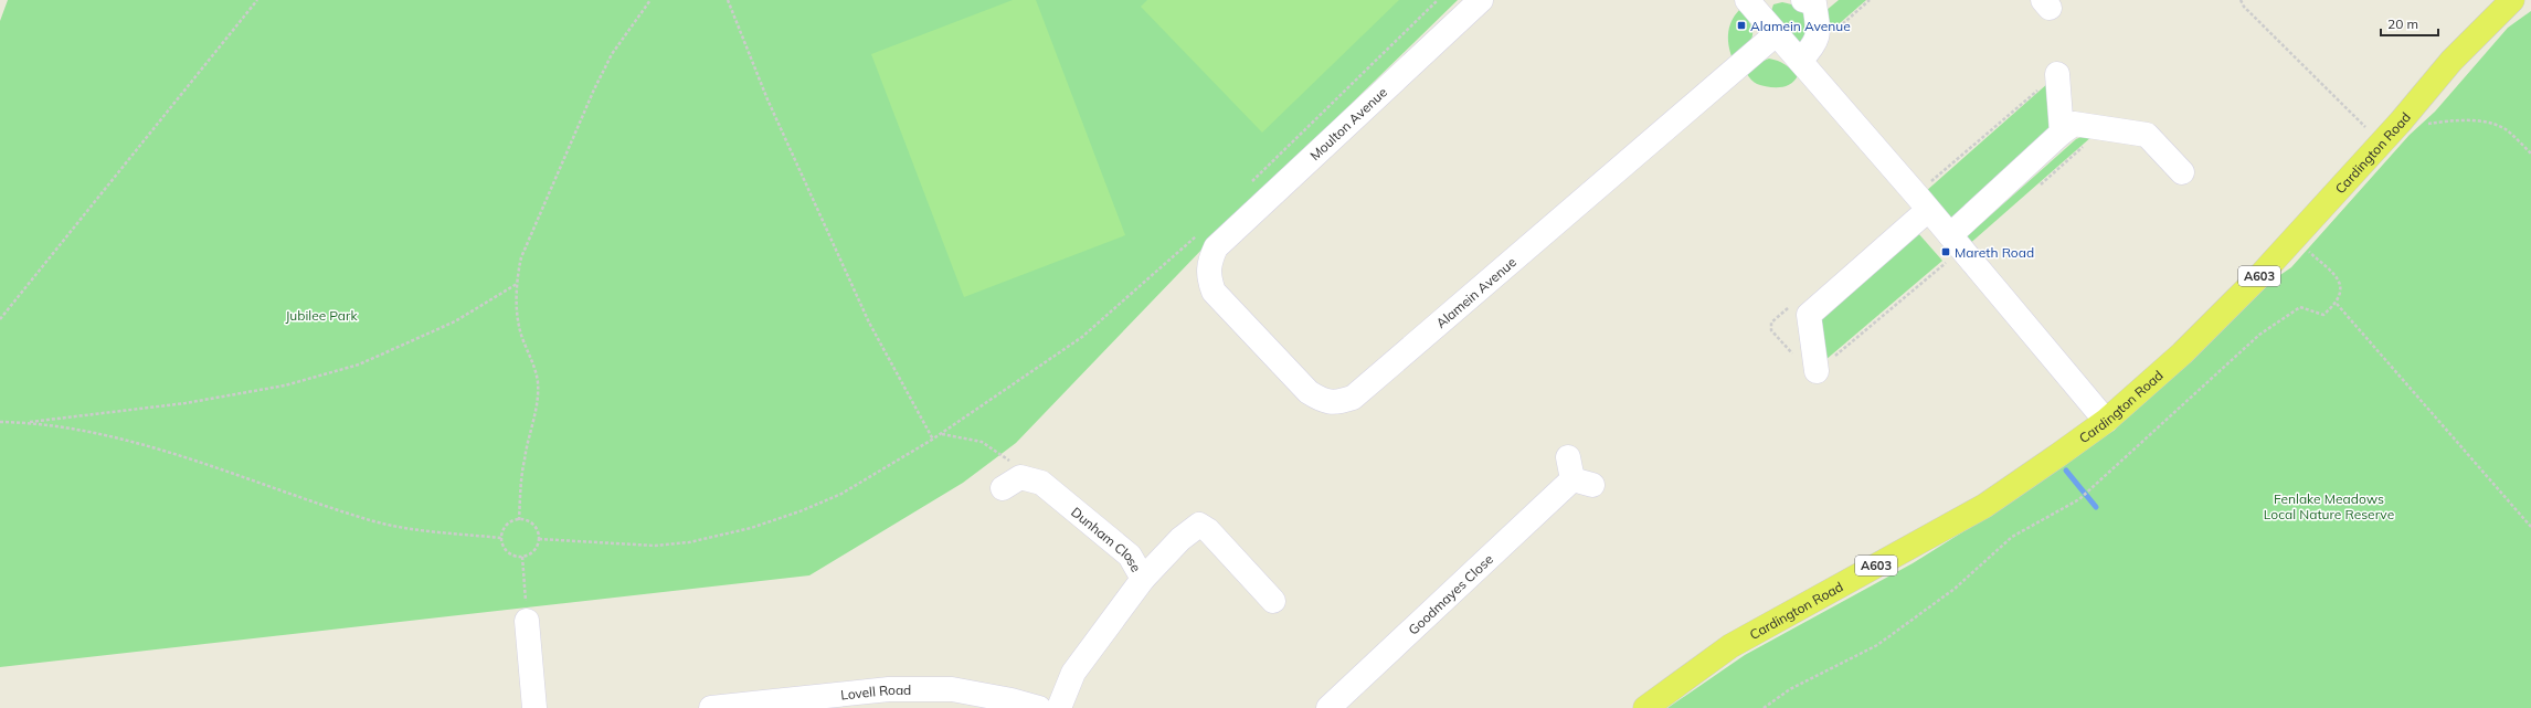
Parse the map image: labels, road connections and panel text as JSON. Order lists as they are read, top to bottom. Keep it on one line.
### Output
{"streets":{"main road":["Cardington Road","A603"],"street":["Moulton Avenue","Alamein Avenue","Dunham Close","Goodmayes Close","Lovell Road"]},"crossings":[["Moulton Avenue","Alamein Avenue"]],"parks":["Jubilee Park","Fenlake Meadows Local Nature Reserve"],"places":{"transit":["Alamein Avenue","Mareth Road"]},"scale_bar":"20 m"}
